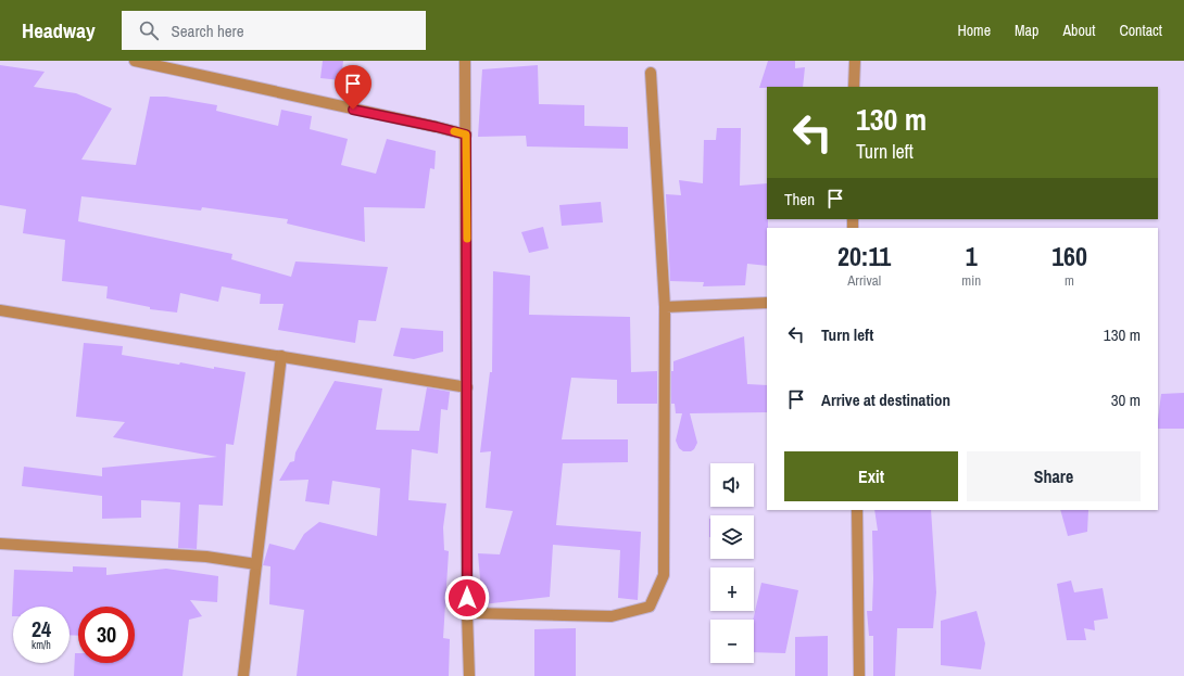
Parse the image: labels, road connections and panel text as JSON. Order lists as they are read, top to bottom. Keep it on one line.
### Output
{"page":{"header":"Headway","search":"Search here","nav":["Home","Map","About","Contact"],"turn":["130 m","Turn left"],"then":"Then","eta":["20:11","Arrival","1","min","160","m"],"list":[{"name":"Turn left","value":"130 m"},{"name":"Arrive at destination","value":"30 m"}],"buttons":["Exit","Share"],"map_buttons":["+","−"],"speed":"24 km/h","limit":"30"}}
